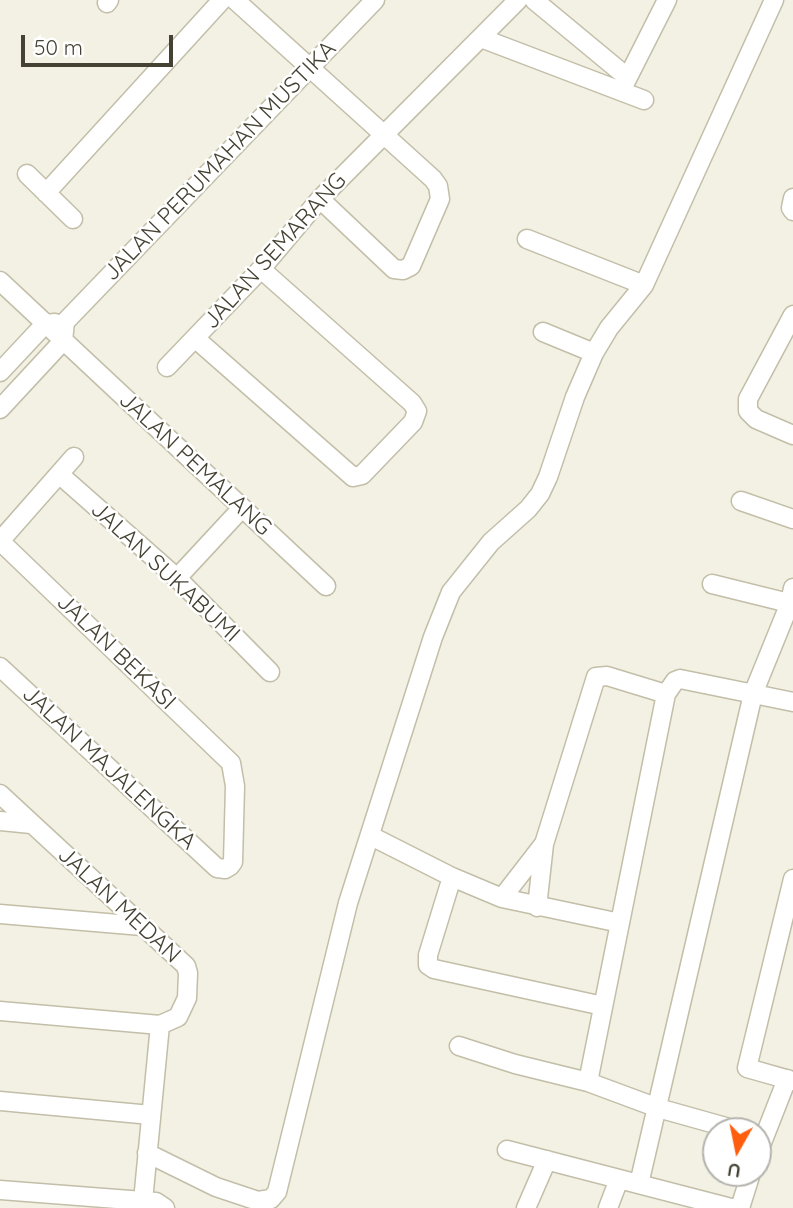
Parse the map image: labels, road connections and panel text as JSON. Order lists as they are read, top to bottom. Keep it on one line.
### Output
{"streets":{"street":["JALAN PERUMAHAN MUSTIKA","JALAN SEMARANG","JALAN PEMALANG","JALAN SUKABUMI","JALAN BEKASI","JALAN MAJALENGKA","JALAN MEDAN"]},"crossings":[["JALAN BEKASI","JALAN MAJALENGKA"]],"scale_bar":"50 m","north":"bottom"}
